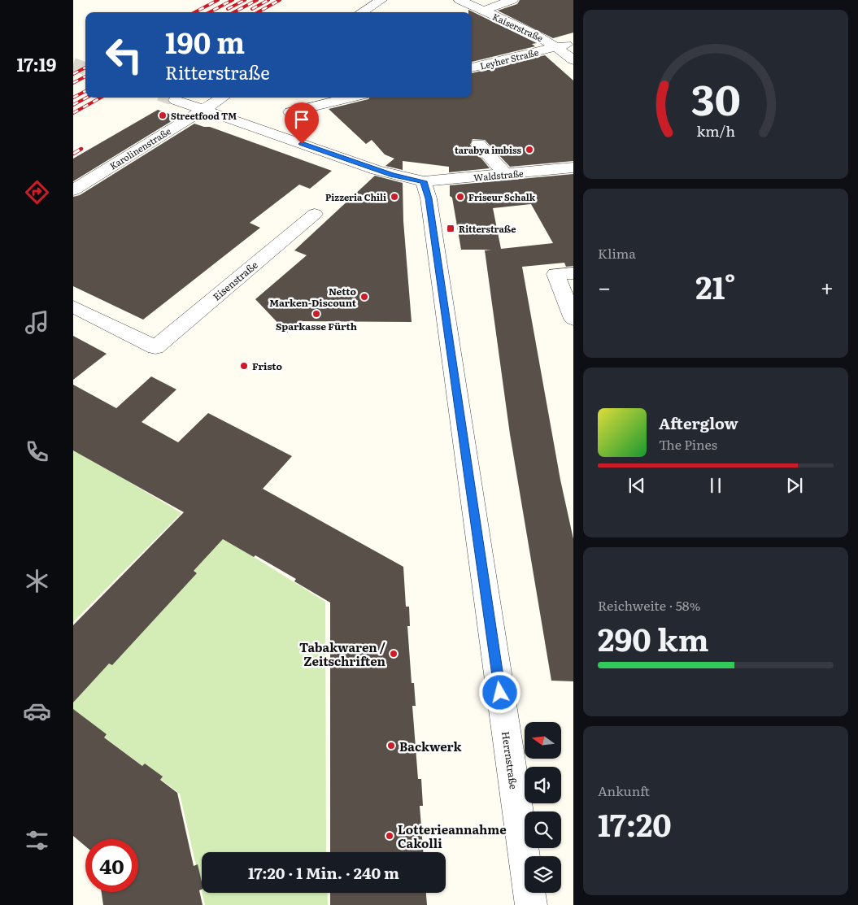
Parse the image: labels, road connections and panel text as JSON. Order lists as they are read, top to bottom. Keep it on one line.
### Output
{"streets":{"street":["Kaiserstraße","Leyher Straße","Karolinenstraße","Waldstraße","Eisenstraße","Herrnstraße"]},"crossings":[["Kaiserstraße","Leyher Straße"],["Waldstraße","Herrnstraße"]],"places":{"other":["Streetfood TM","tarabya imbiss","Pizzeria Chili","Friseur Schalk","Netto Marken-Discount","Sparkasse Fürth","Fristo","Tabakwaren / Zeitschriften","Backwerk","Lotterieannahme Cakolli"],"transit":["Ritterstraße"]},"north":"left","page":{"tabs":"17:19","turn":["190 m","Ritterstraße"],"tile":["Klima",["Reichweite · 58%","290 km"],["Ankunft","17:20"]],"heat":["−","21°","+"],"song":["Afterglow","The Pines"],"limit":"40","trip":"17:20 · 1 Min. · 240 m","gauge":["30","km/h"]}}
